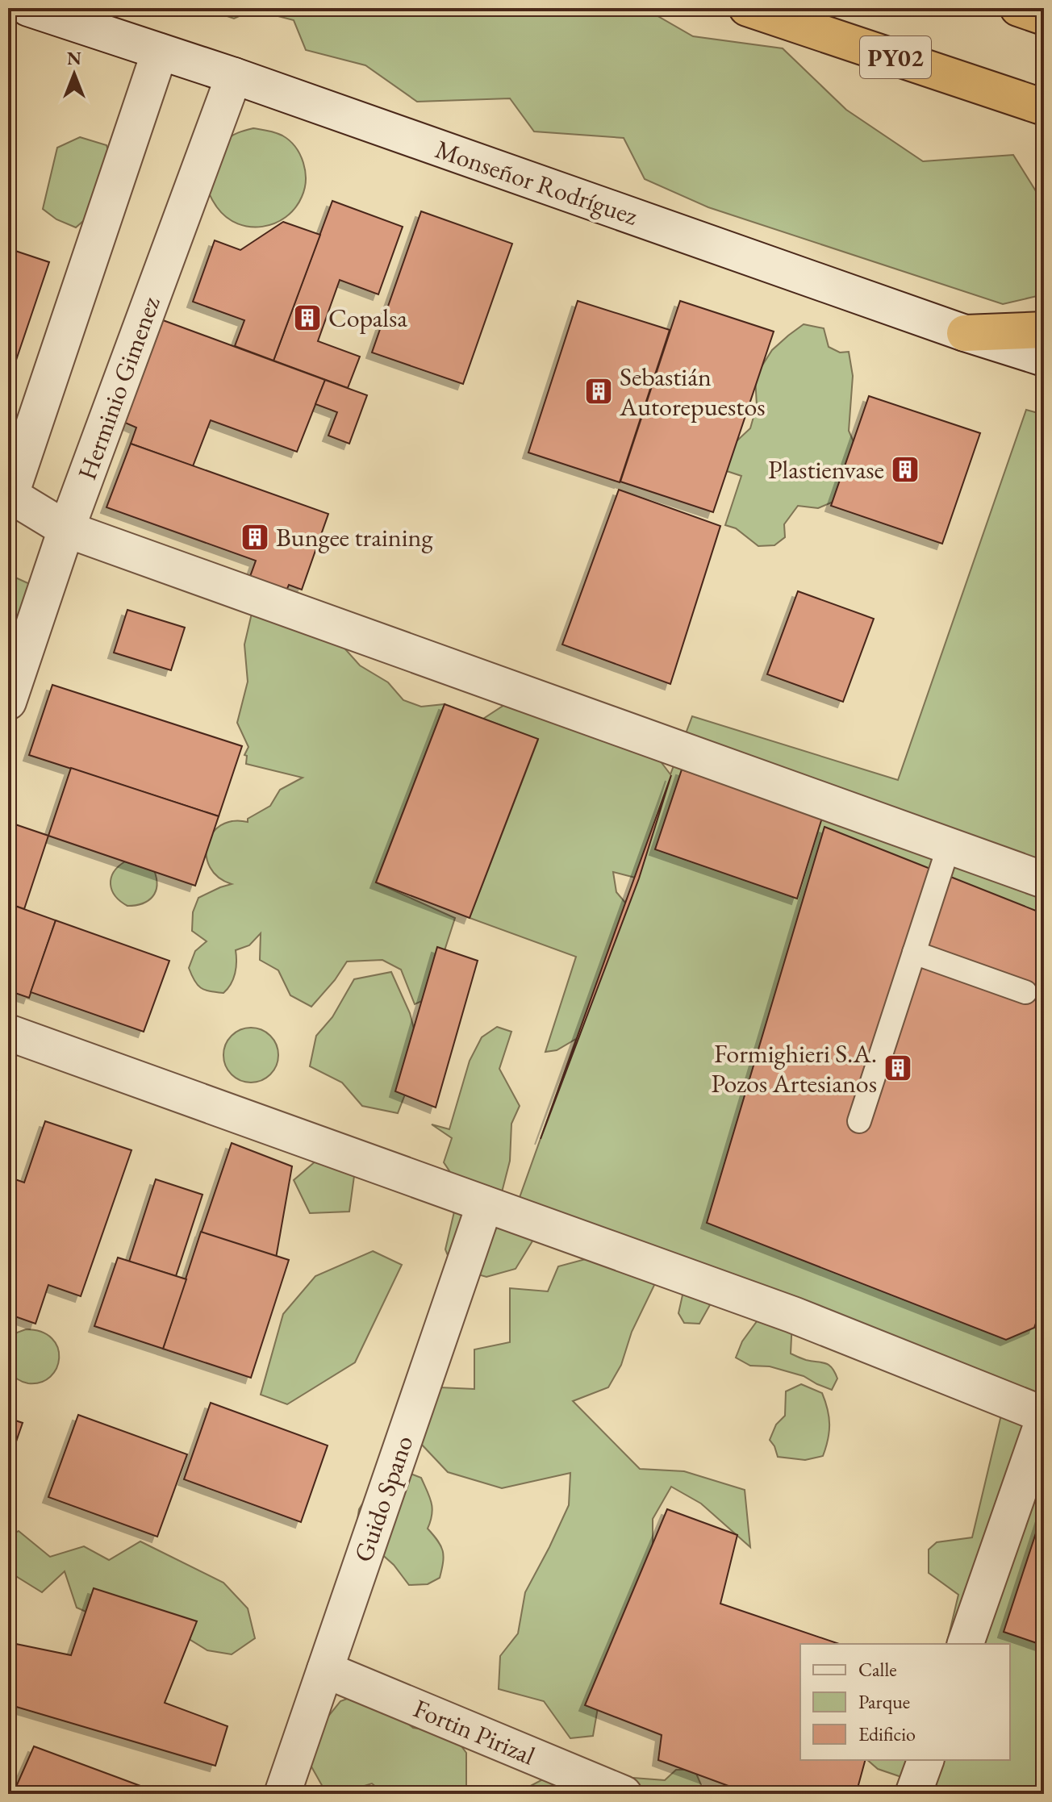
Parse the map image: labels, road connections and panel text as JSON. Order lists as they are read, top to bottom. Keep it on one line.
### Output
{"streets":{"highway":["PY02"],"street":["Monseñor Rodríguez","Herminio Gimenez","Guido Spano","Fortin Pirizal"]},"crossings":[["Monseñor Rodríguez","Herminio Gimenez"],["Guido Spano","Fortin Pirizal"]],"places":{"building":["Copalsa","Sebastián Autorepuestos","Plastienvase","Bungee training","Formighieri S.A. Pozos Artesianos"]},"legend":["Calle","Parque","Edificio"],"north":"top"}
